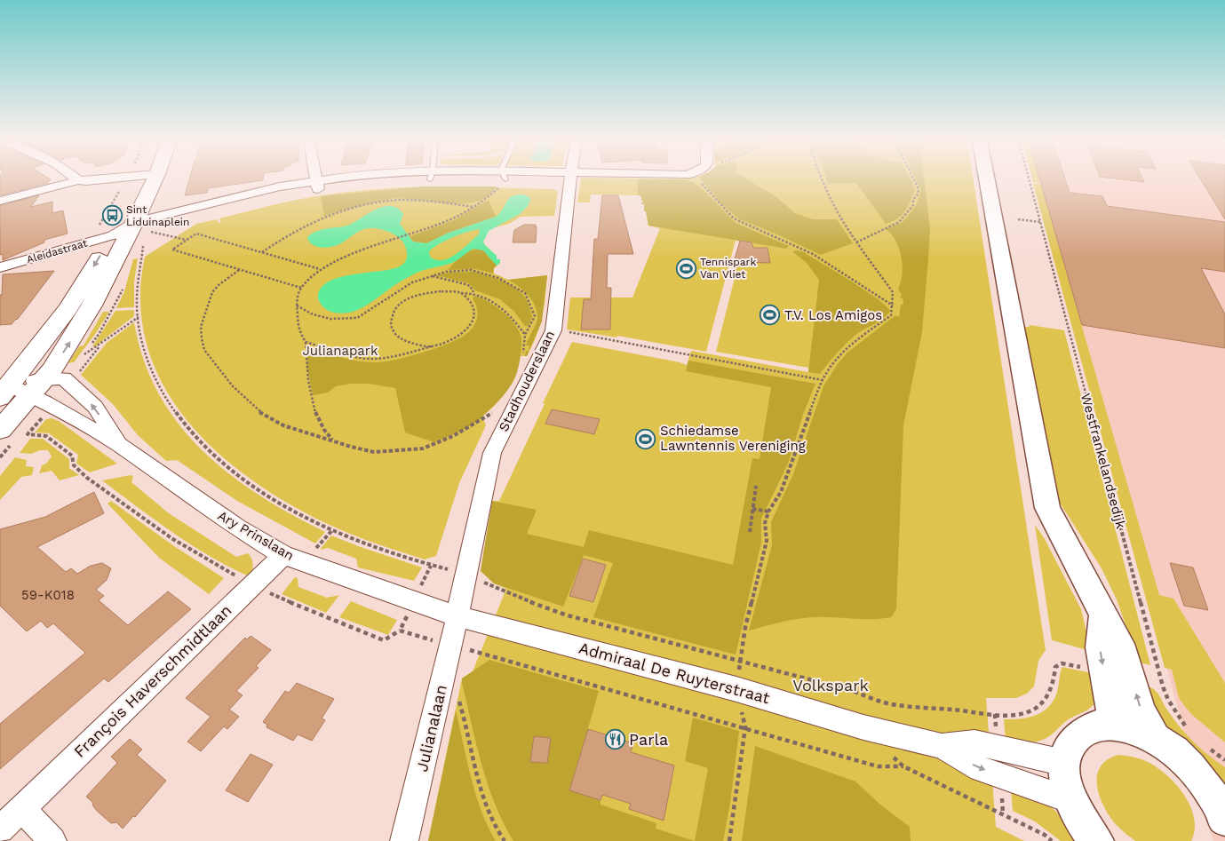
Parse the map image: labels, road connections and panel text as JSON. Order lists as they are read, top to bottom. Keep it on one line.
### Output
{"streets":{"street":["Aleidastraat","Stadhouderslaan","Ary Prinslaan","Admiraal De Ruyterstraat","François Haverschmidtlaan","Julianalaan"],"path":["Westfrankelandsedijk"]},"crossings":[["Stadhouderslaan","Ary Prinslaan"],["Stadhouderslaan","Admiraal De Ruyterstraat"],["Stadhouderslaan","Julianalaan"],["Ary Prinslaan","Admiraal De Ruyterstraat"],["Ary Prinslaan","François Haverschmidtlaan"],["Ary Prinslaan","Julianalaan"],["Admiraal De Ruyterstraat","Julianalaan"]],"parks":["Julianapark","Volkspark"],"places":{"bus stop":["Sint Liduinaplein"],"sports":["Tennispark Van Vliet","T.V. Los Amigos","Schiedamse Lawntennis Vereniging"],"restaurant":["Parla"]},"house_numbers":["59-K018"]}
